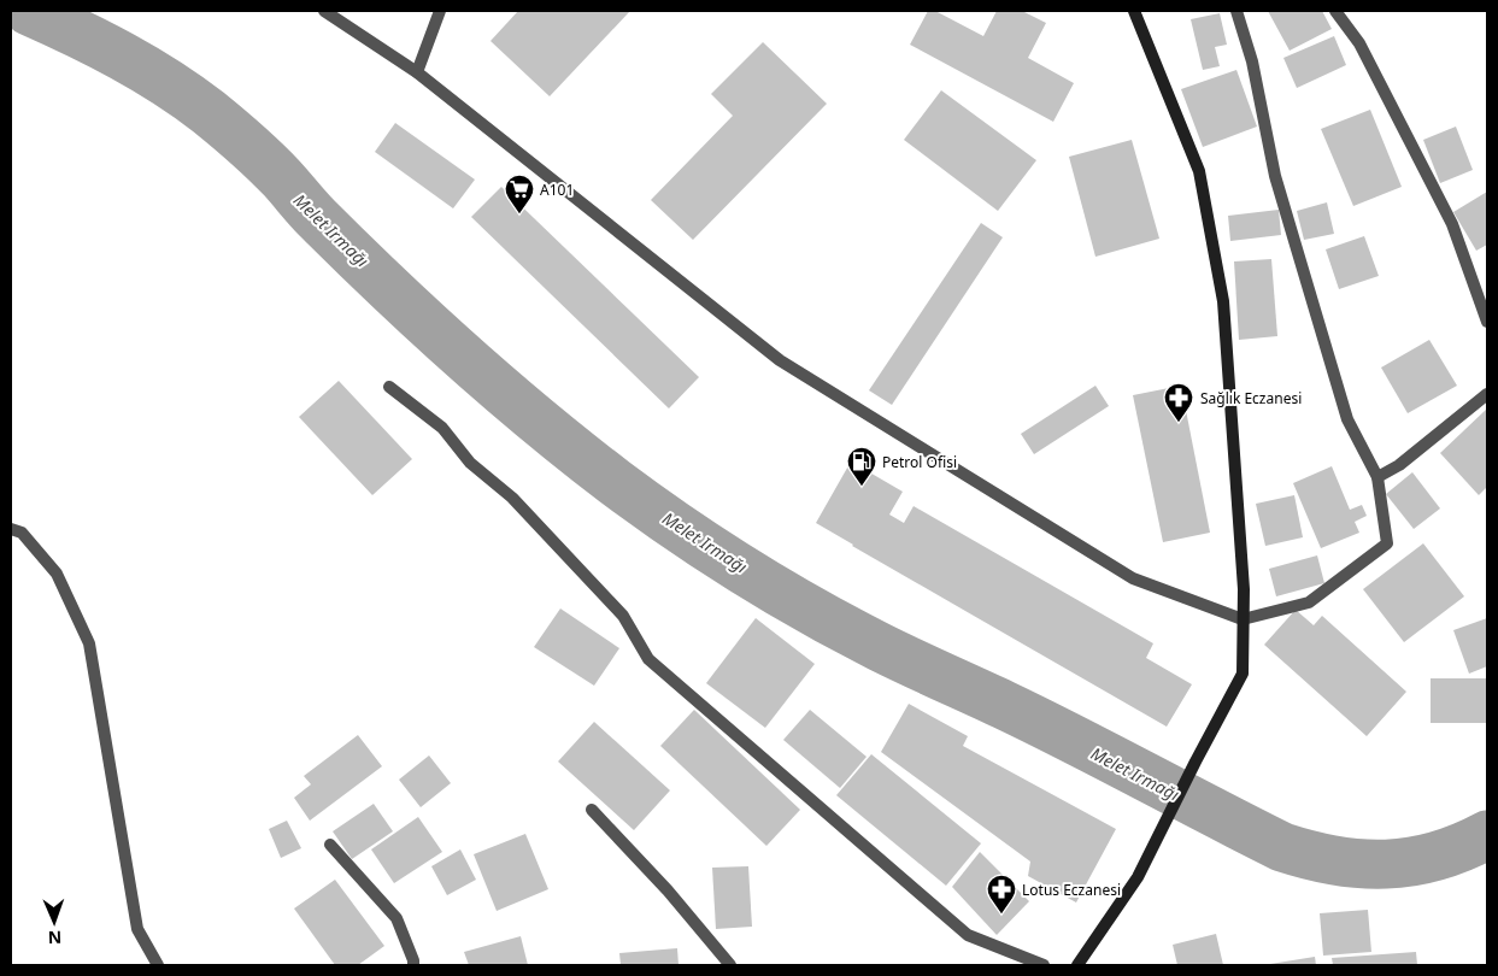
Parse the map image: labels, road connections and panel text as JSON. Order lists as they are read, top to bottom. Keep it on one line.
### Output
{"water":["Melet Irmağı"],"places":{"supermarket":["A101"],"pharmacy":["Sağlık Eczanesi","Lotus Eczanesi"],"fuel station":["Petrol Ofisi"]},"north":"bottom"}
